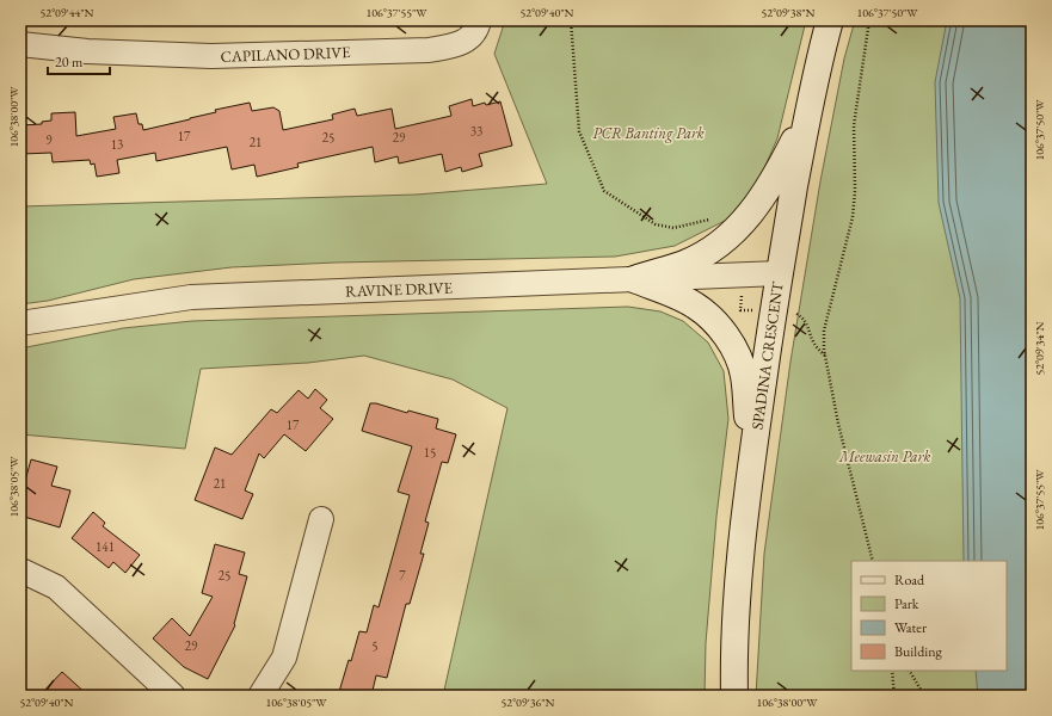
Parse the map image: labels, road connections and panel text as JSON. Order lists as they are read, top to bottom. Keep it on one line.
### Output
{"streets":{"street":["CAPILANO DRIVE","RAVINE DRIVE","SPADINA CRESCENT"]},"crossings":[["RAVINE DRIVE","SPADINA CRESCENT"]],"parks":["PCR Banting Park","Meewasin Park"],"house_numbers":["33","17","25","29","9","21","13","17","15","21","141","25","7","29","5"],"legend":["Road","Park","Water","Building"],"scale_bar":"20 m","coordinates":["52°09'44\"N","106°37'55\"W","52°09'40\"N","52°09'38\"N","106°37'50\"W","106°38'00\"W","52°09'34\"N","106°38'05\"W","52°09'36\"N"]}
